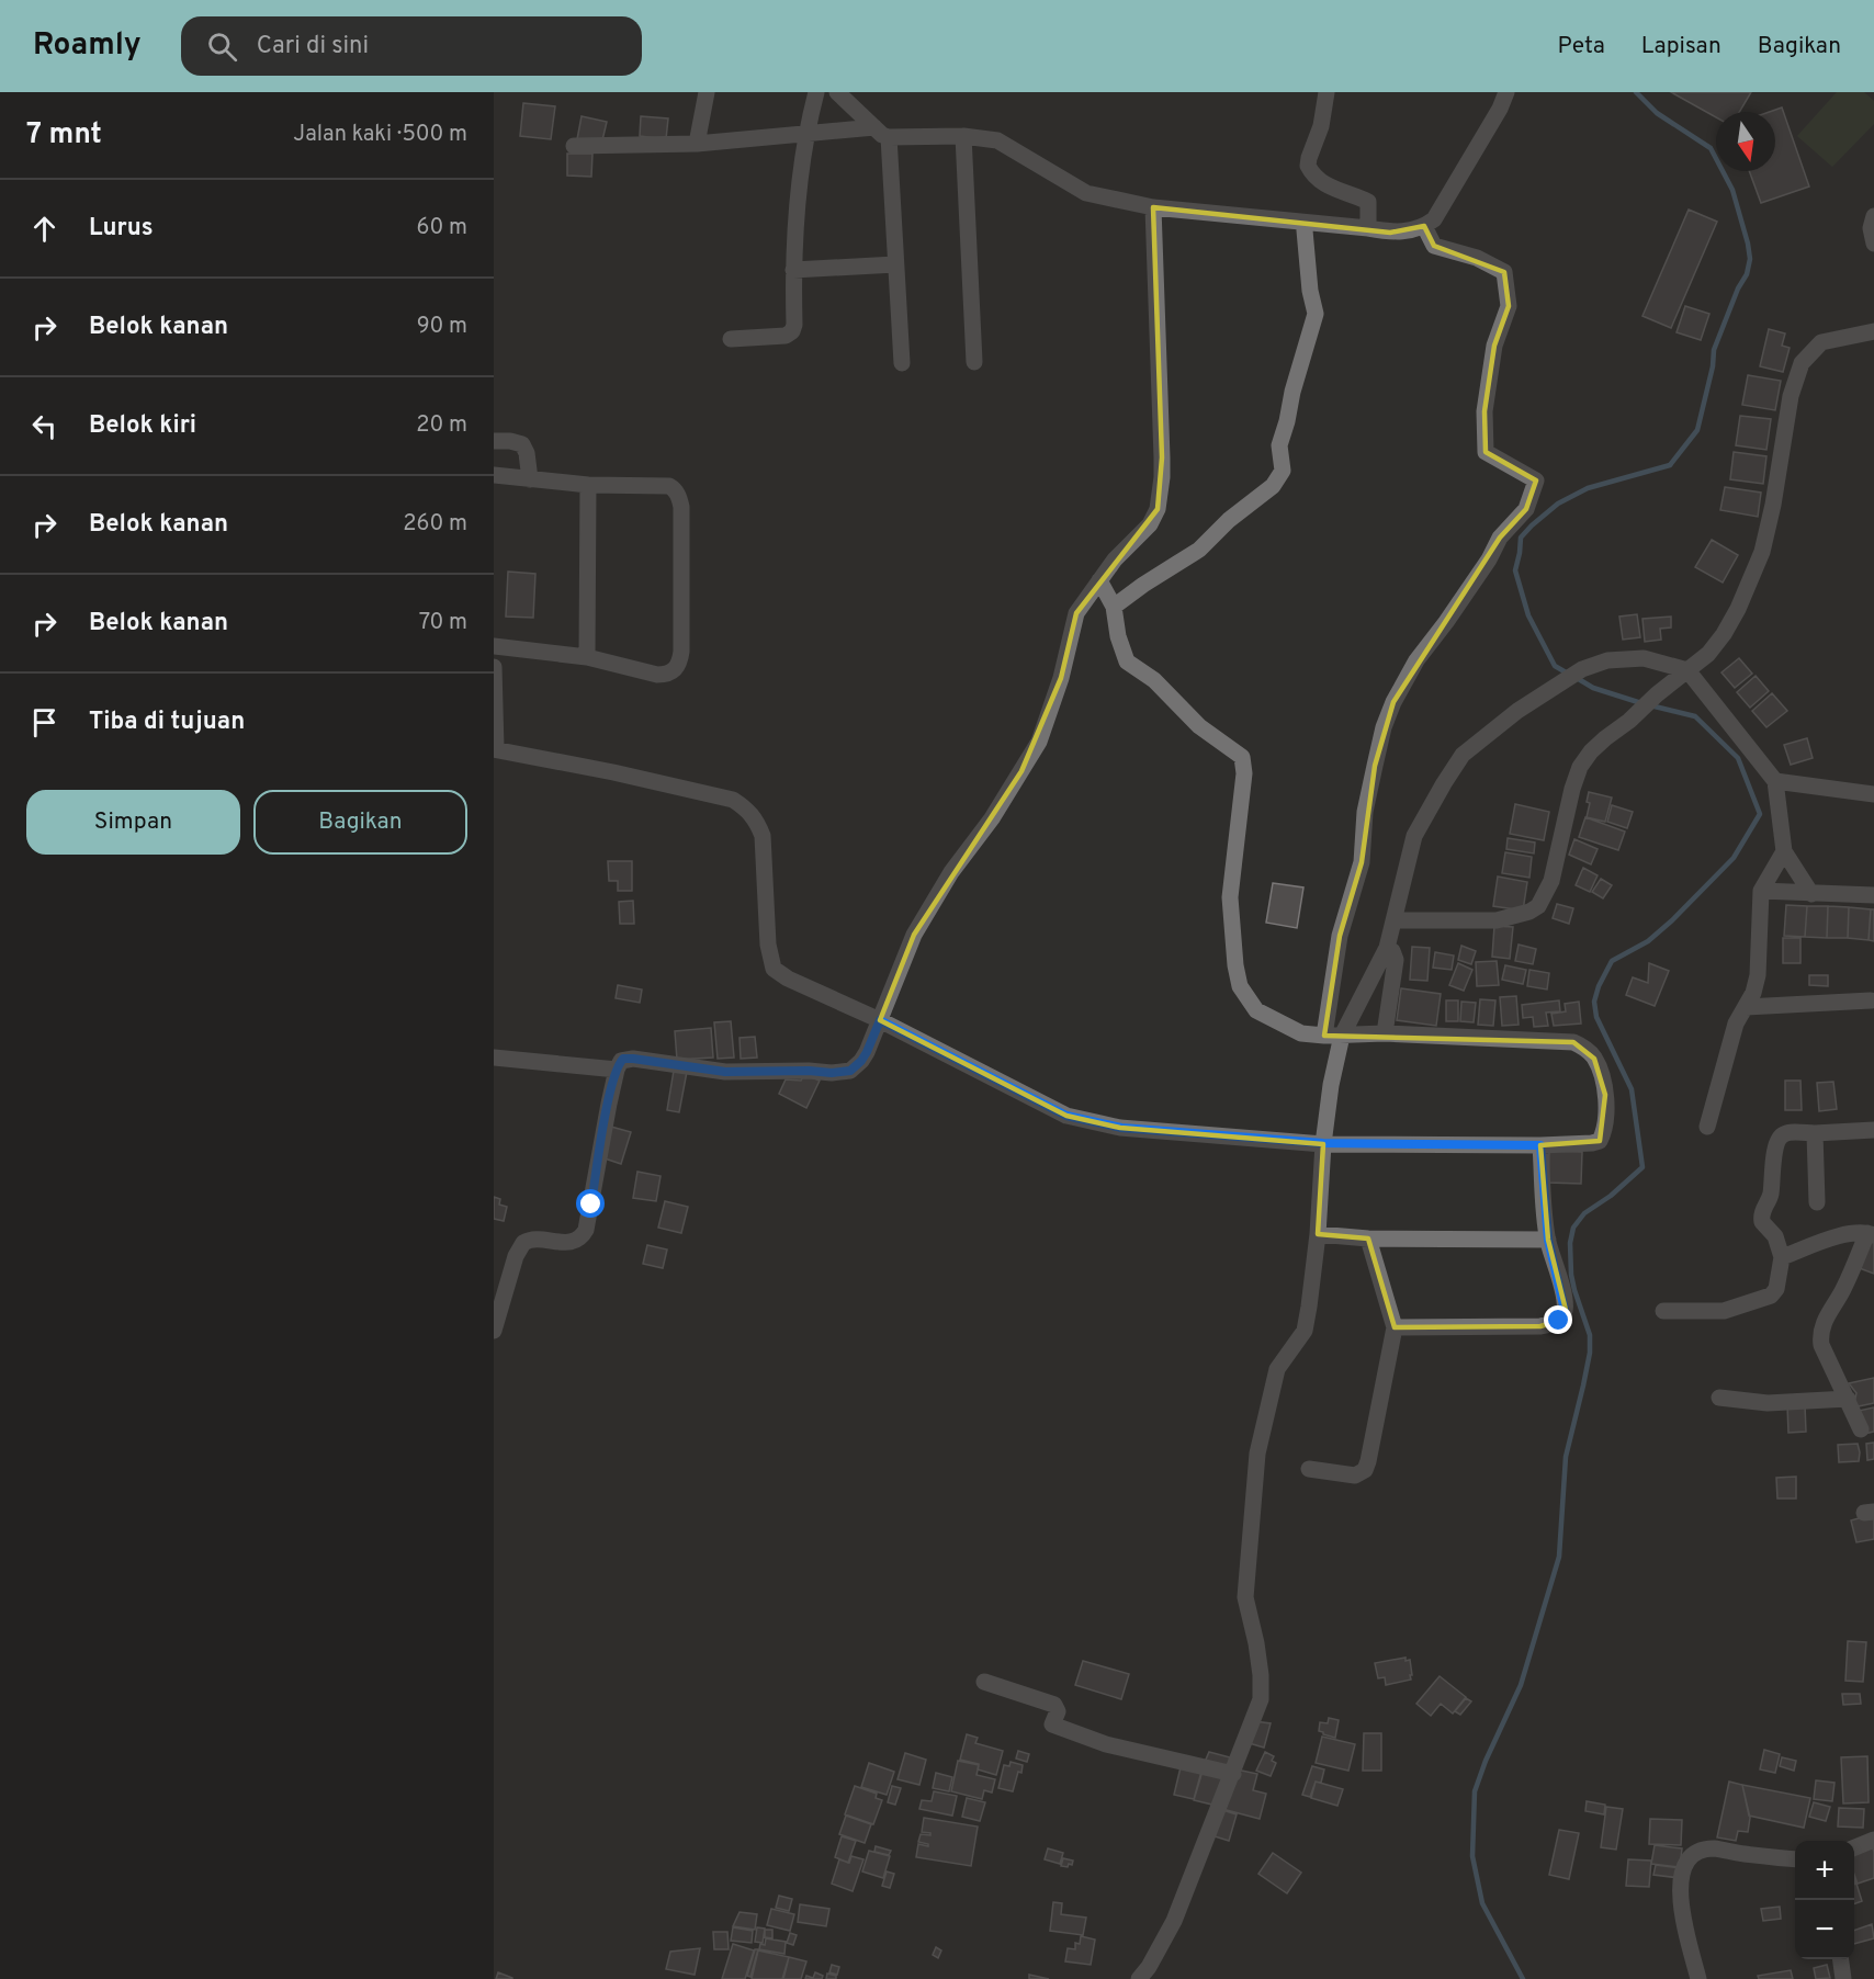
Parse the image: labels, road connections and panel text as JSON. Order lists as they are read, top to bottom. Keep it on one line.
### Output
{"north":"bottom","page":{"header":"Roamly","search":"Cari di sini","nav":["Peta","Lapisan","Bagikan"],"heading":["7 mnt","Jalan kaki · 500 m"],"list":[["Lurus","60 m"],["Belok kanan","90 m"],["Belok kiri","20 m"],["Belok kanan","260 m"],["Belok kanan","70 m"],"Tiba di tujuan"],"buttons":["Simpan","Bagikan"],"map_buttons":["+","−"]}}
